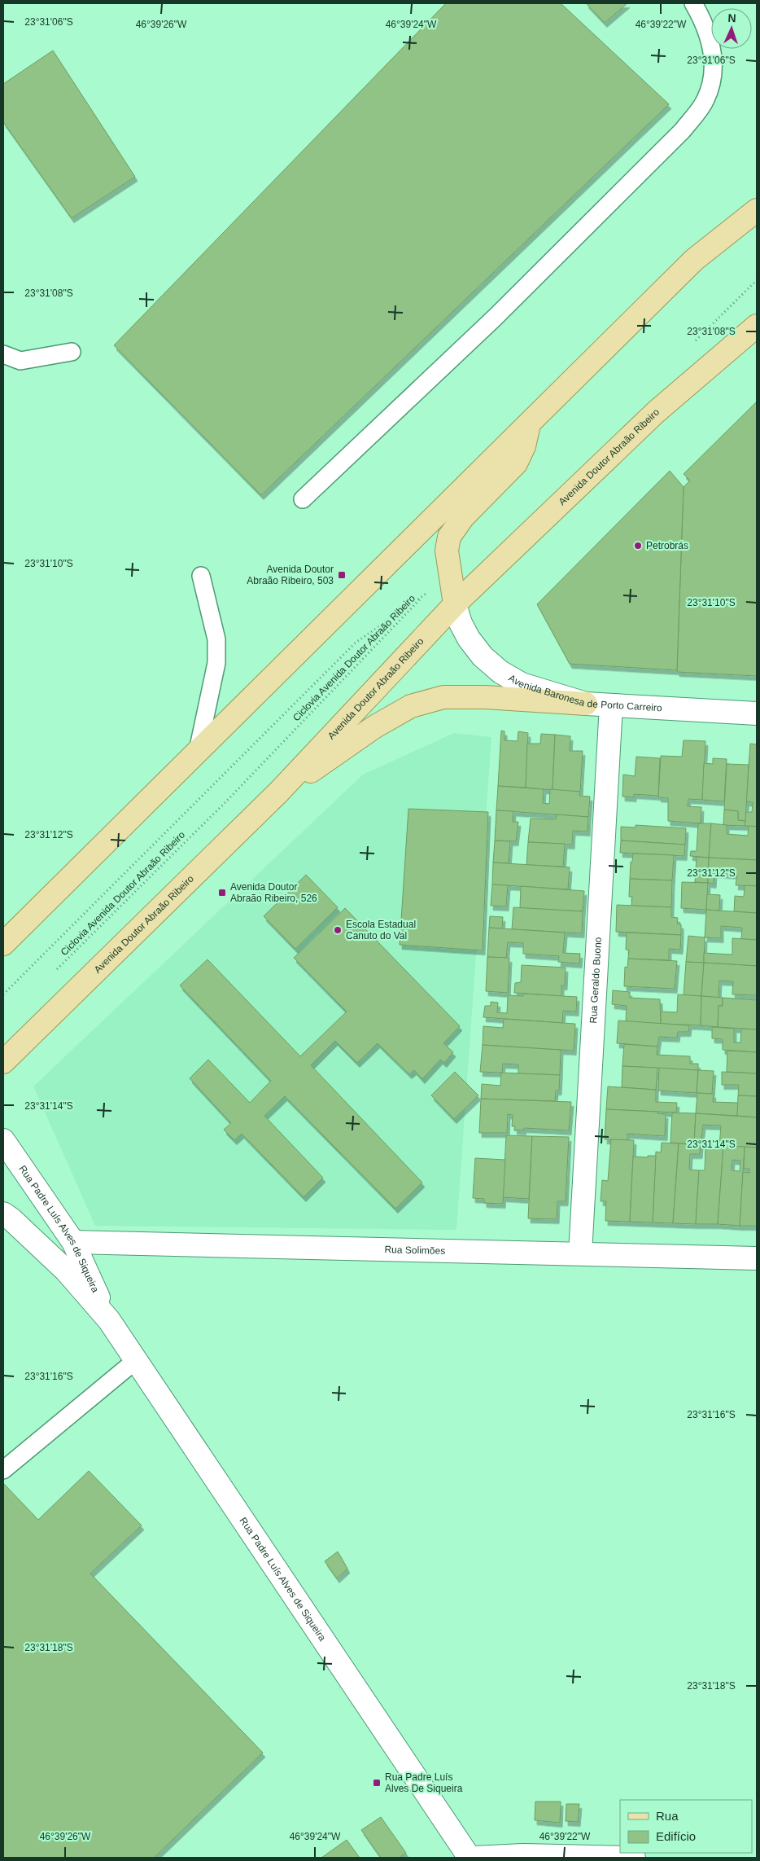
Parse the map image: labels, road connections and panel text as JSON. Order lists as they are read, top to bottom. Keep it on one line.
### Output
{"streets":{"main road":["Avenida Doutor Abraão Ribeiro"],"street":["Avenida Baronesa de Porto Carreiro","Rua Geraldo Buono","Rua Padre Luís Alves de Siqueira","Rua Solimões"],"path":["Ciclovia Avenida Doutor Abraão Ribeiro"]},"crossings":[["Avenida Doutor Abraão Ribeiro","Avenida Baronesa de Porto Carreiro"],["Avenida Baronesa de Porto Carreiro","Rua Geraldo Buono"],["Rua Geraldo Buono","Rua Solimões"],["Rua Padre Luís Alves de Siqueira","Rua Solimões"]],"places":{"other":["Petrobrás","Escola Estadual Canuto do Val"],"transit":["Avenida Doutor Abraão Ribeiro, 503","Avenida Doutor Abraão Ribeiro, 526","Rua Padre Luís Alves De Siqueira"]},"legend":["Rua","Edifício"],"north":"top","coordinates":["23°31'06\"S","46°39'26\"W","46°39'24\"W","46°39'22\"W","23°31'08\"S","23°31'10\"S","23°31'12\"S","23°31'14\"S","23°31'16\"S","23°31'18\"S"]}
